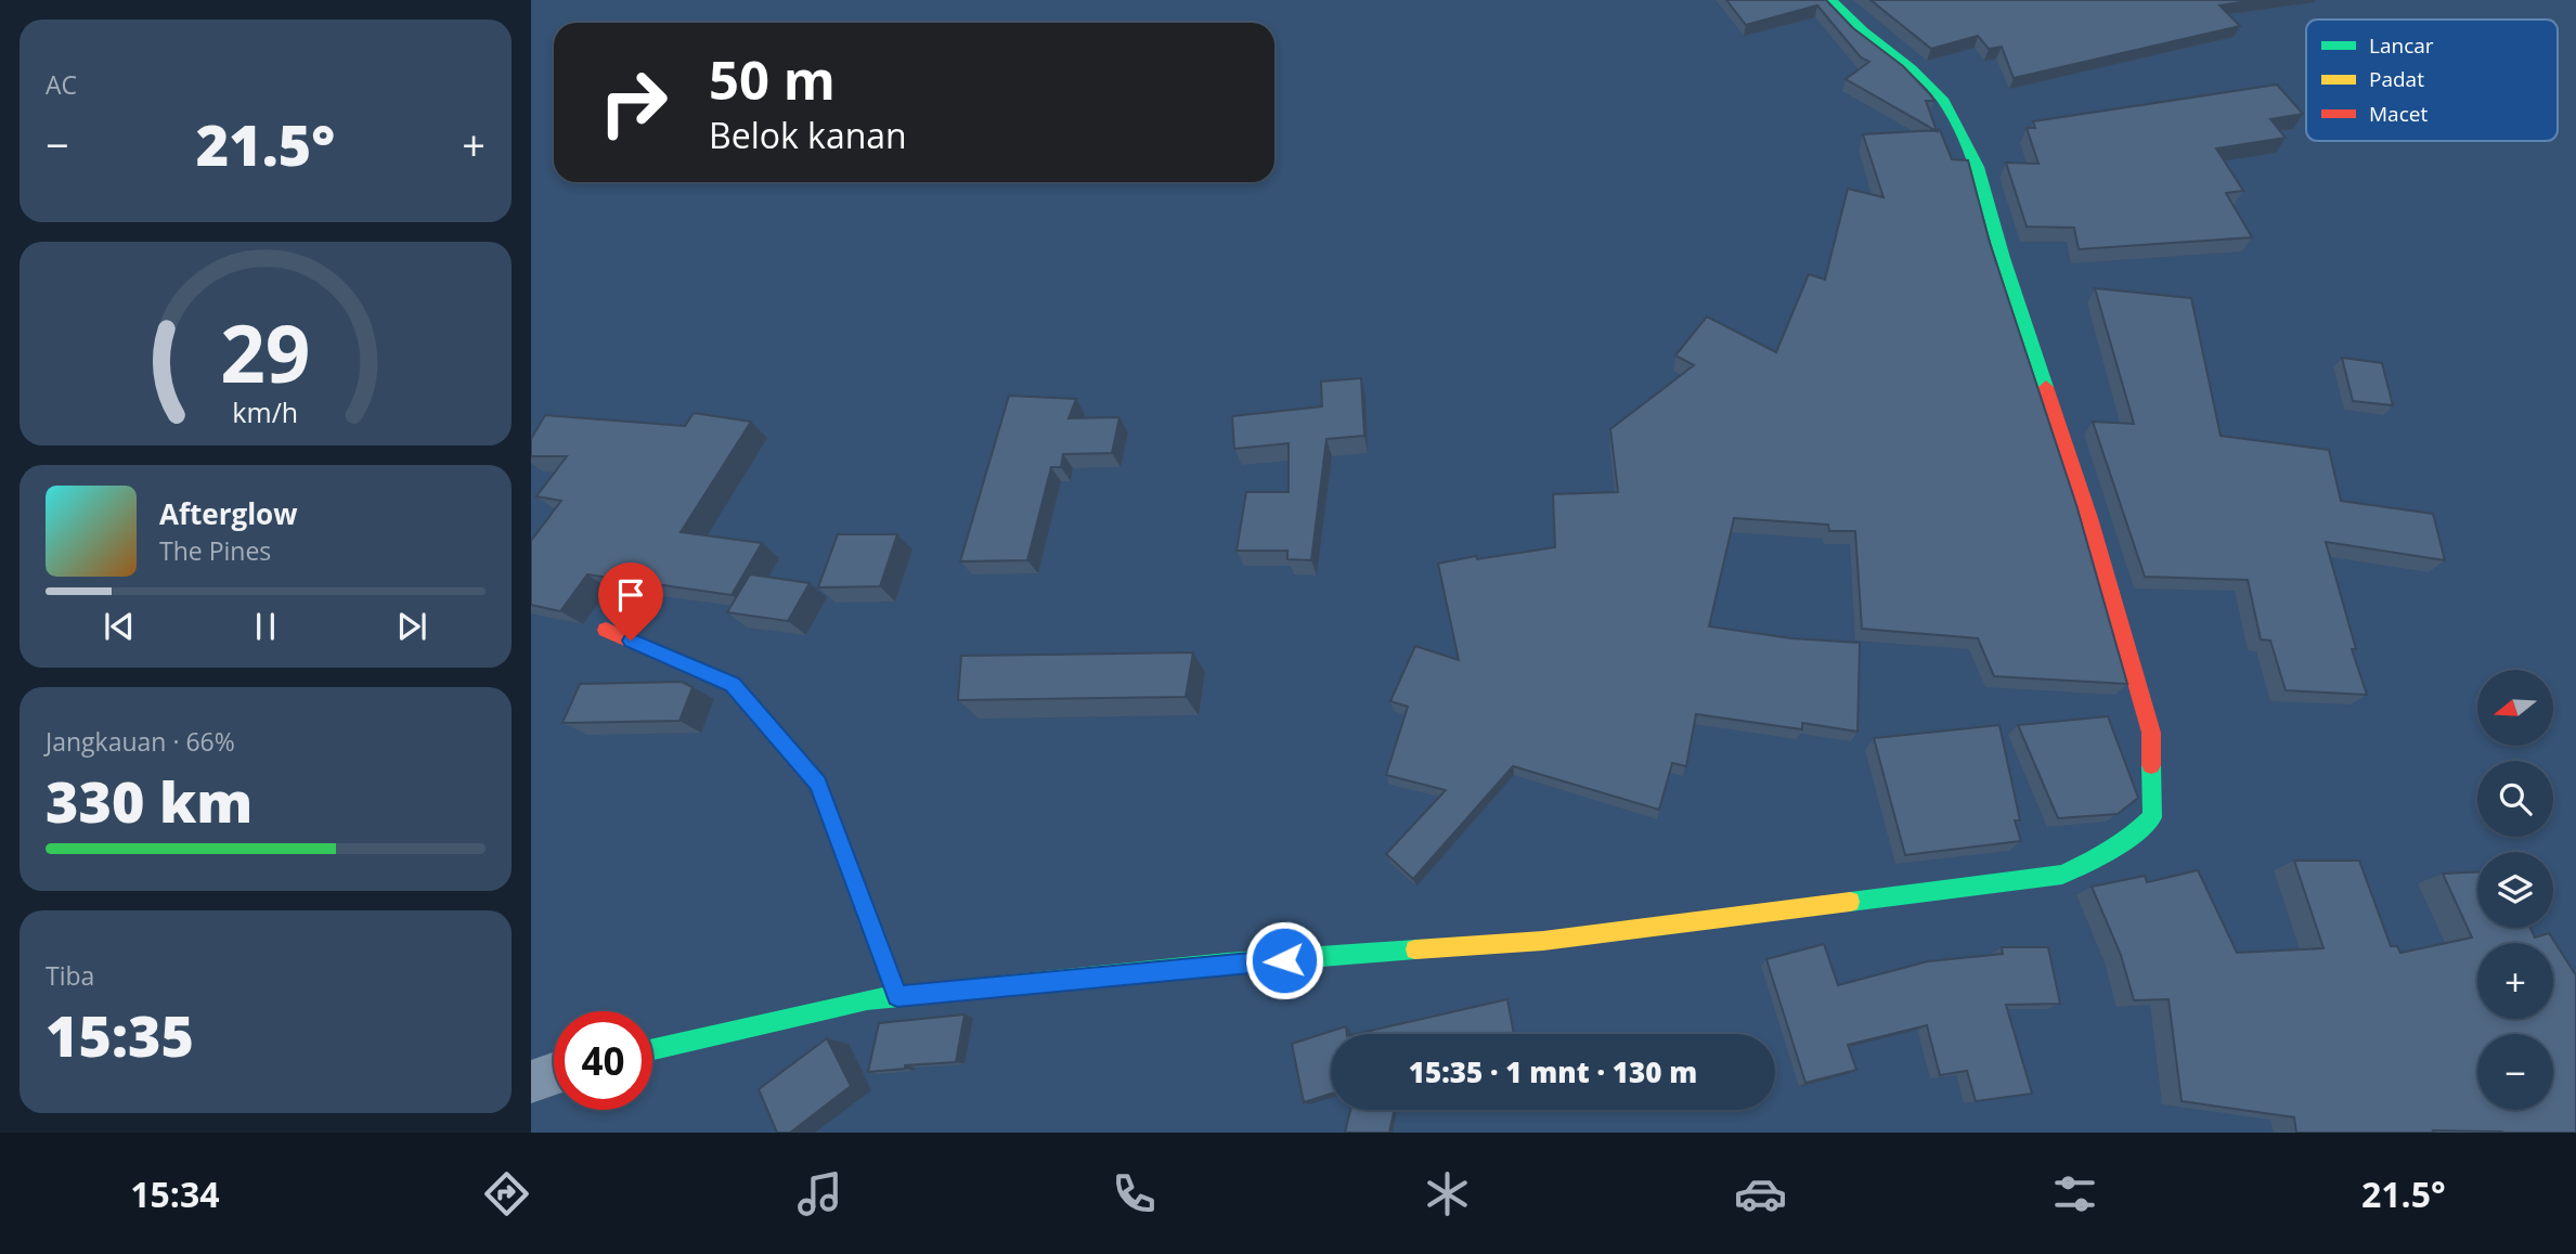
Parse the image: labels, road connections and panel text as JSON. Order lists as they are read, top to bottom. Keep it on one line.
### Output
{"legend":["Lancar","Padat","Macet"],"north":"left","page":{"tile":["AC",["Jangkauan · 66%","330 km"],["Tiba","15:35"]],"turn":["50 m","Belok kanan"],"heat":["−","21.5°","+"],"song":["Afterglow","The Pines"],"map_buttons":["+","−"],"limit":"40","trip":"15:35 · 1 mnt · 130 m","tabs":["15:34","21.5°"],"gauge":["29","km/h"]}}
